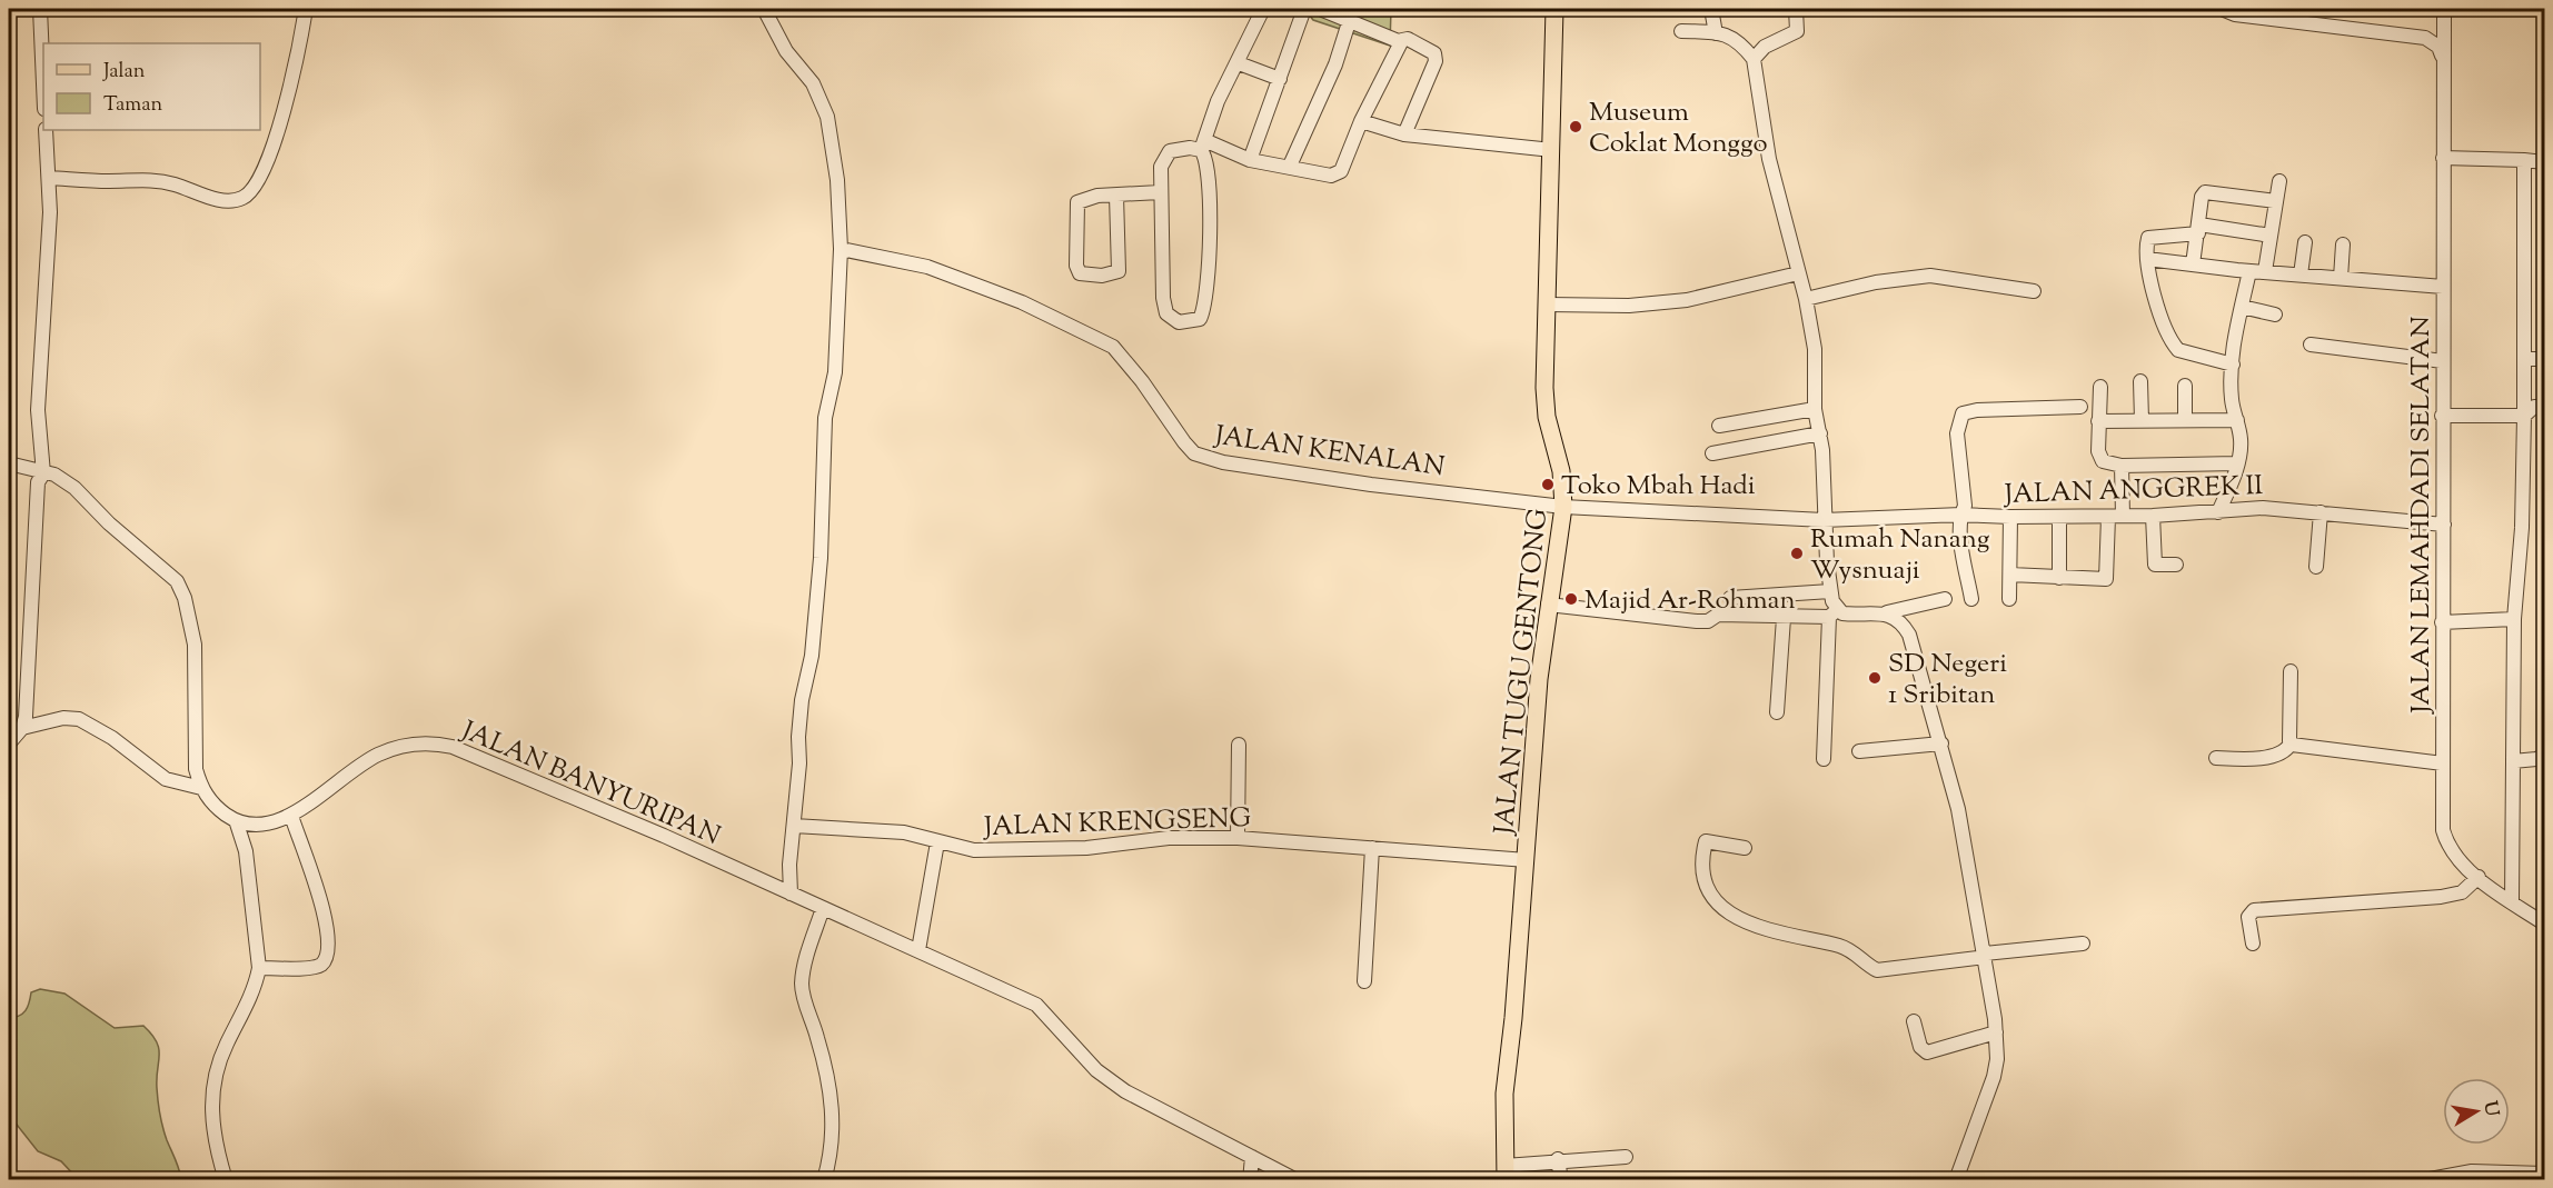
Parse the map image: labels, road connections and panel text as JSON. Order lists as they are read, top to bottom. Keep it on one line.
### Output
{"streets":{"main road":["JALAN TUGU GENTONG"],"street":["JALAN KENALAN","JALAN ANGGREK II","JALAN LEMAHDADI SELATAN","JALAN BANYURIPAN","JALAN KRENGSENG"]},"crossings":[["JALAN KENALAN","JALAN ANGGREK II"],["JALAN KENALAN","JALAN TUGU GENTONG"],["JALAN ANGGREK II","JALAN LEMAHDADI SELATAN"],["JALAN TUGU GENTONG","JALAN KRENGSENG"]],"places":["Museum Coklat Monggo","Toko Mbah Hadi","Rumah Nanang Wysnuaji","Majid Ar-Rohman","SD Negeri 1 Sribitan"],"legend":["Jalan","Taman"],"north":"right"}
